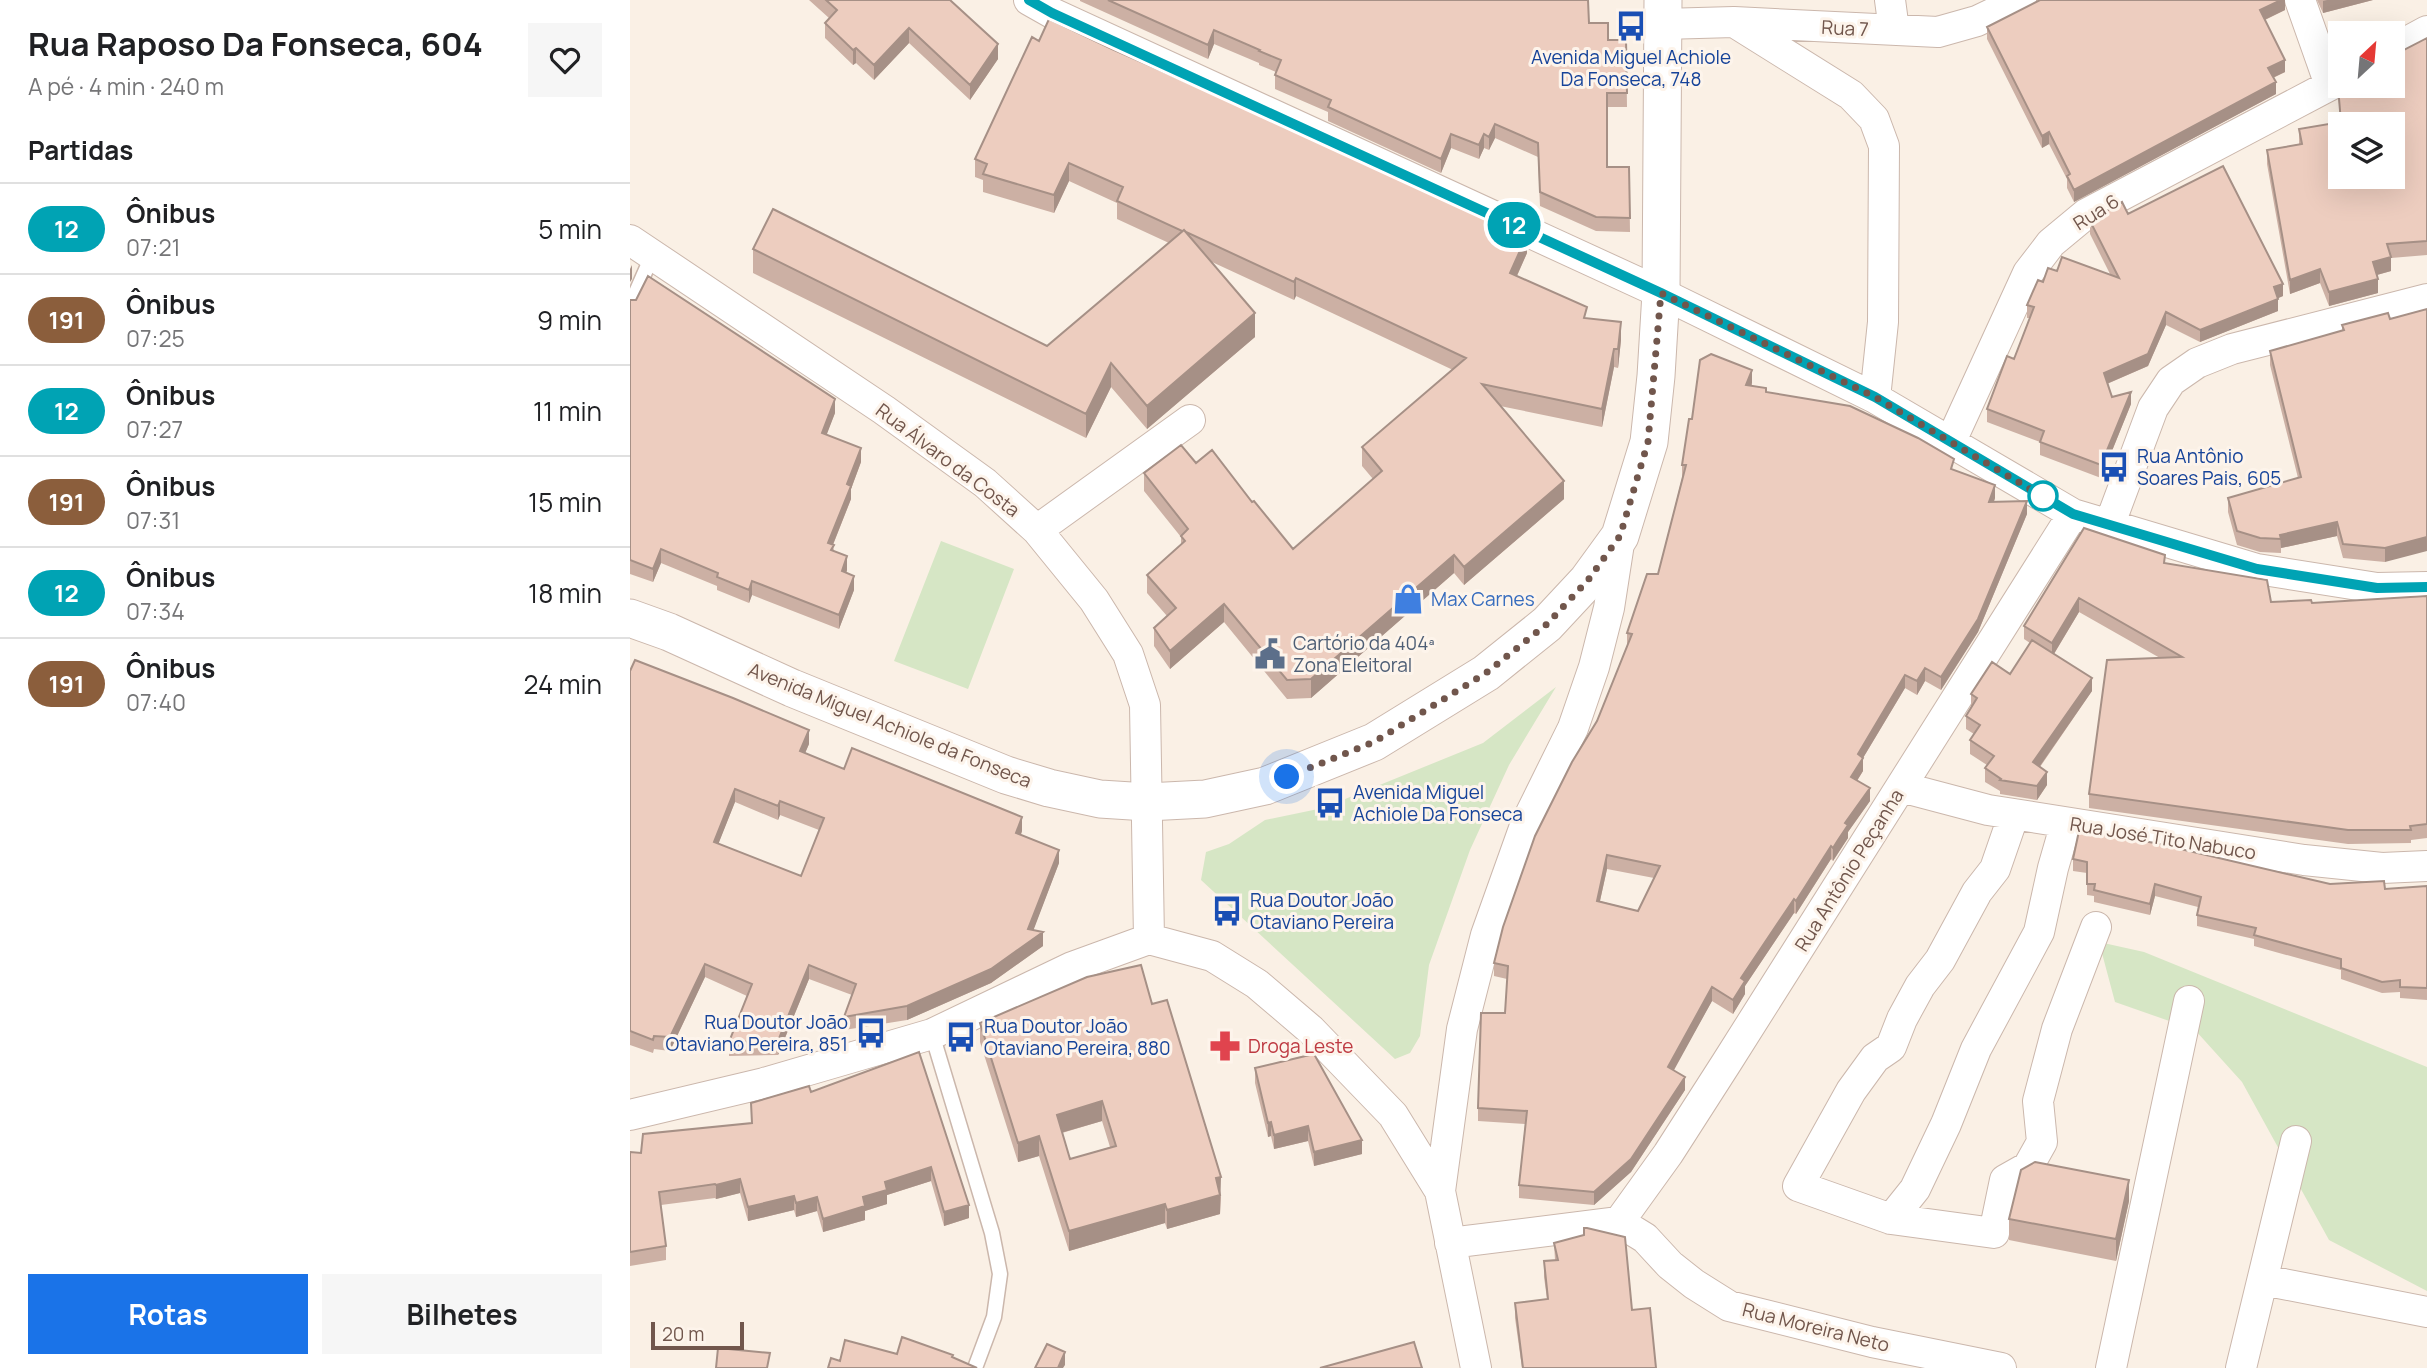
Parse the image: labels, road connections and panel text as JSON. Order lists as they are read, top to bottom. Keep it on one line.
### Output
{"streets":{"street":["Rua 7","Rua 6","Rua Álvaro da Costa","Avenida Miguel Achiole da Fonseca","Rua José Tito Nabuco","Rua Antônio Peçanha","Rua Moreira Neto"]},"crossings":[["Rua 7","Avenida Miguel Achiole da Fonseca"],["Rua Álvaro da Costa","Avenida Miguel Achiole da Fonseca"],["Rua José Tito Nabuco","Rua Antônio Peçanha"],["Rua Antônio Peçanha","Rua Moreira Neto"]],"places":{"bus stop":["Avenida Miguel Achiole Da Fonseca, 748","Rua Antônio Soares Pais, 605","Avenida Miguel Achiole Da Fonseca","Rua Doutor João Otaviano Pereira","Rua Doutor João Otaviano Pereira, 851","Rua Doutor João Otaviano Pereira, 880"],"shop":["Max Carnes"],"public building":["Cartório da 404ª Zona Eleitoral"],"pharmacy":["Droga Leste"]},"lines":["bus line 12"],"scale_bar":"20 m","north":"top right","page":{"heading":[["Rua Raposo Da Fonseca, 604","A pé · 4 min · 240 m"],"Partidas"],"on_map":"12","list":[{"mark":"12","name":"Ônibus","note":"07:21","value":"5 min"},{"mark":"191","name":"Ônibus","note":"07:25","value":"9 min"},{"mark":"12","name":"Ônibus","note":"07:27","value":"11 min"},{"mark":"191","name":"Ônibus","note":"07:31","value":"15 min"},{"mark":"12","name":"Ônibus","note":"07:34","value":"18 min"},{"mark":"191","name":"Ônibus","note":"07:40","value":"24 min"}],"buttons":["Rotas","Bilhetes"],"scale":"20 m"}}
